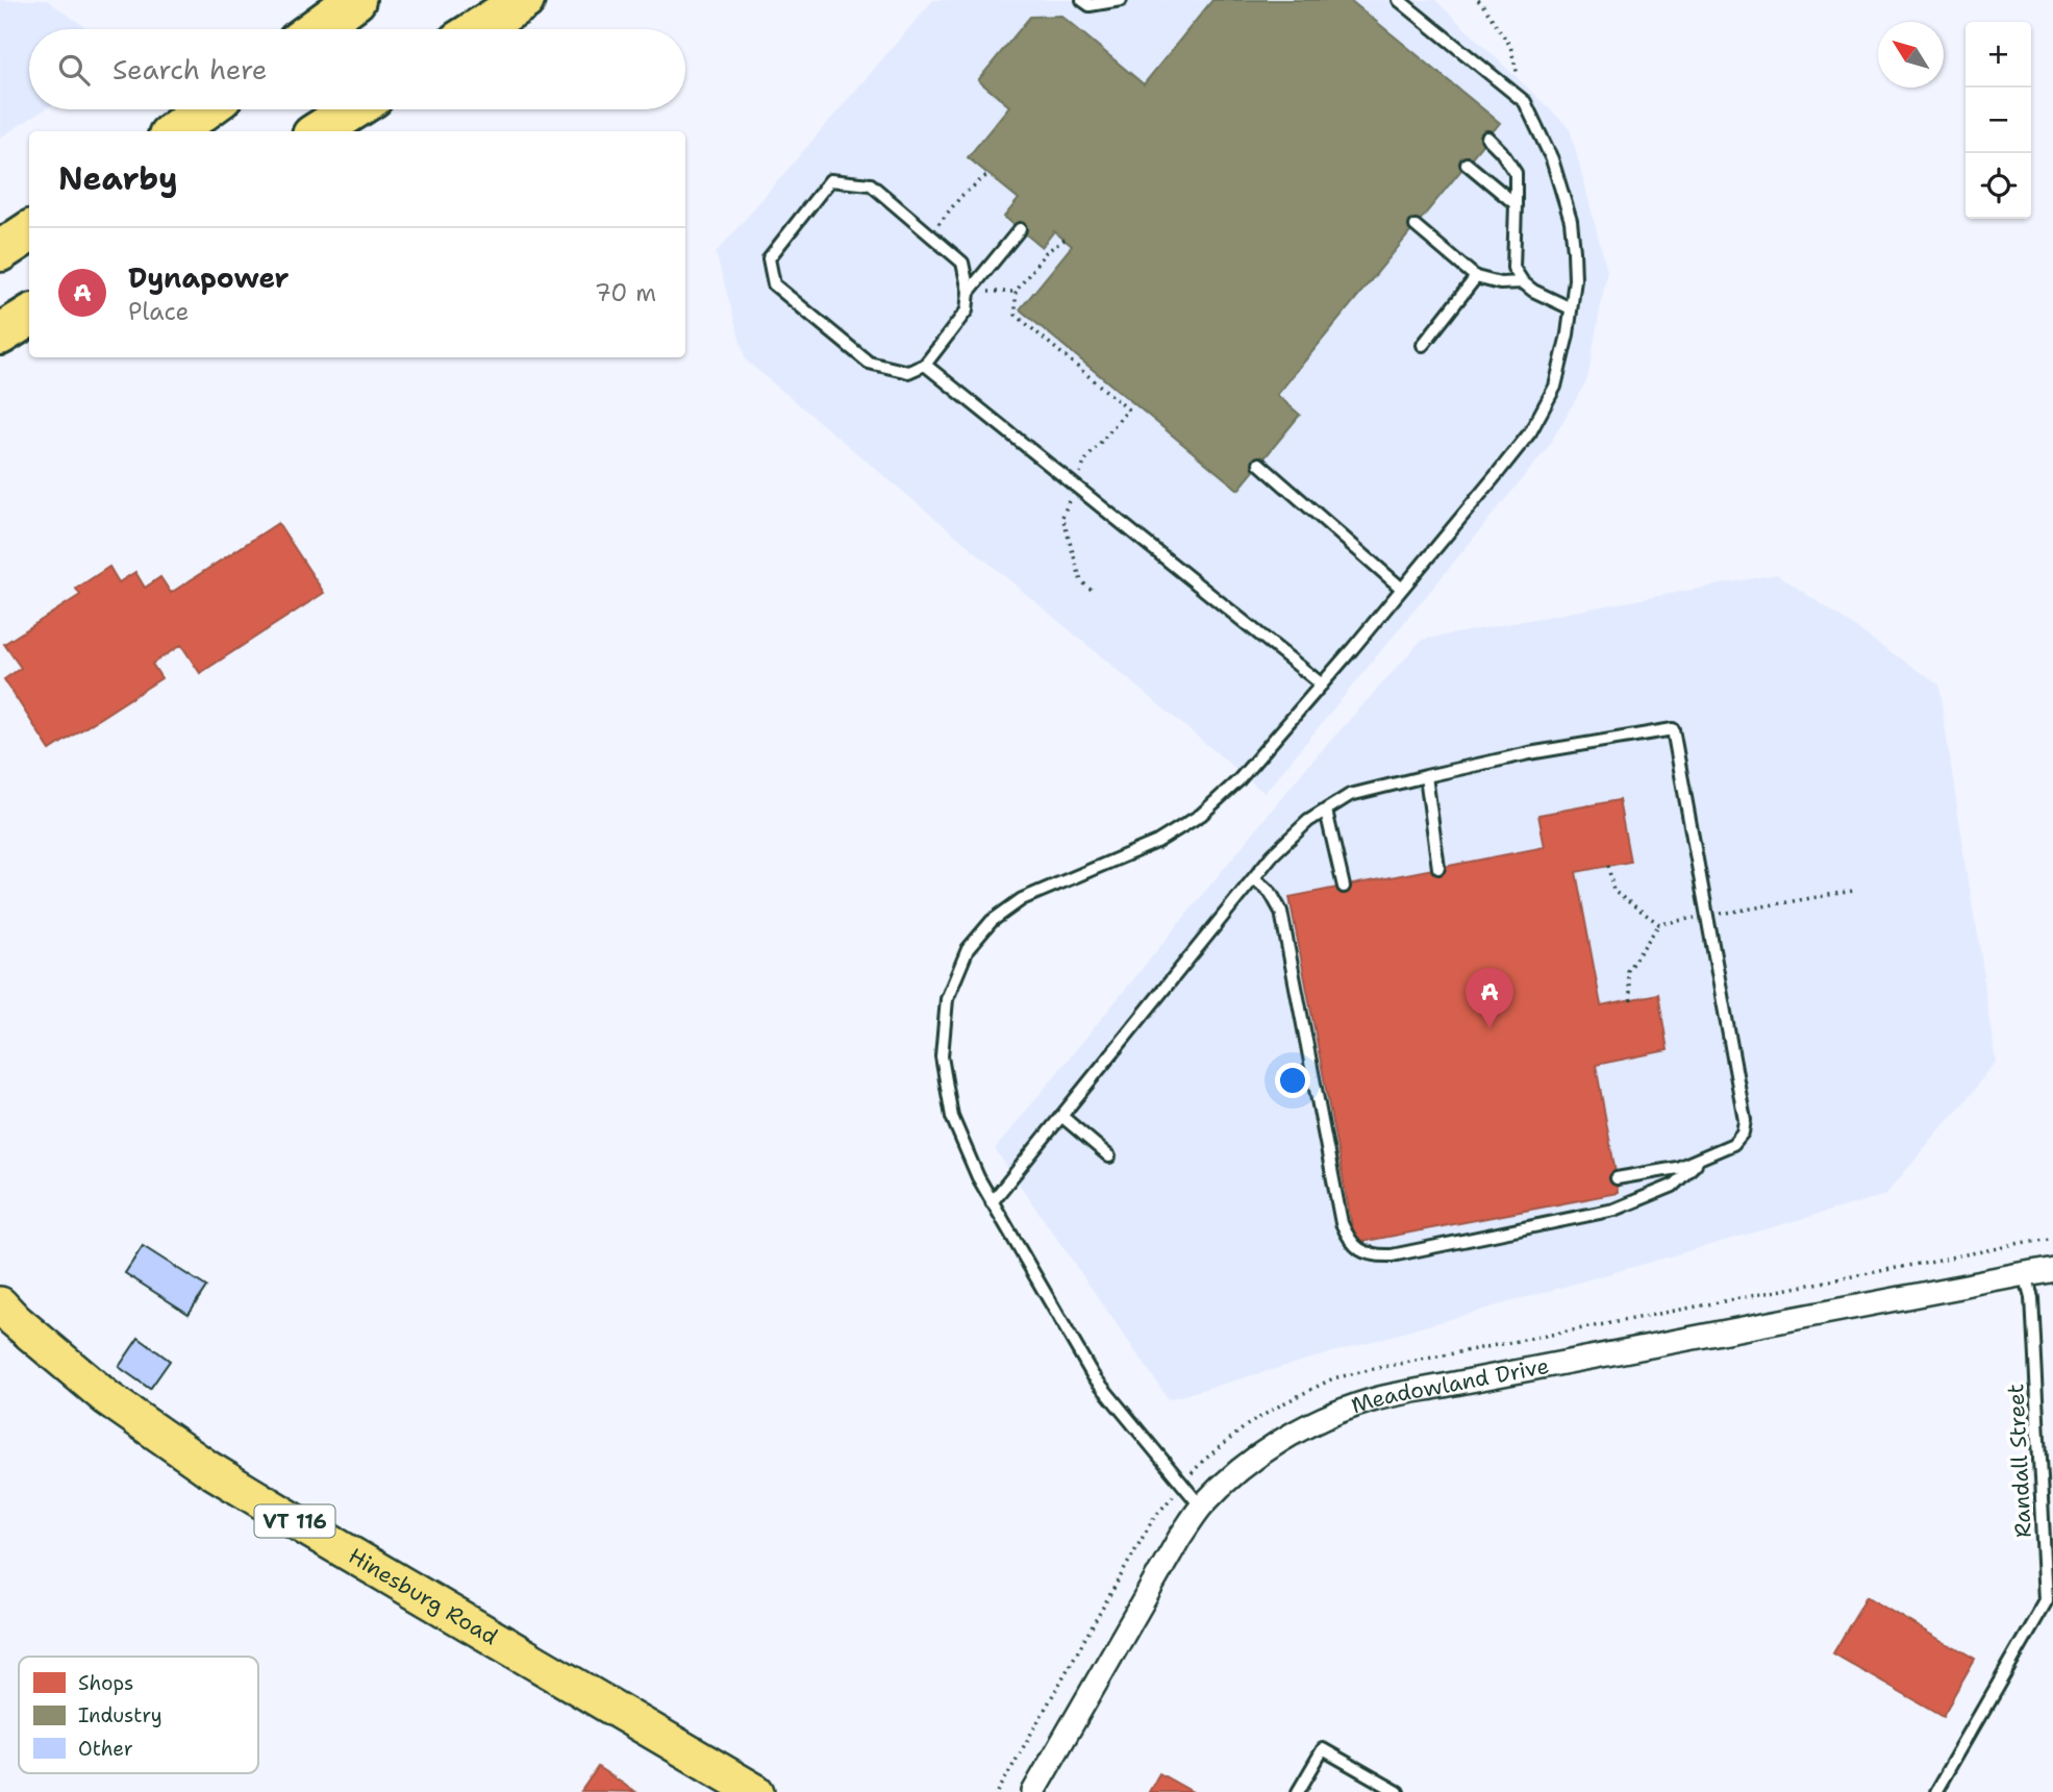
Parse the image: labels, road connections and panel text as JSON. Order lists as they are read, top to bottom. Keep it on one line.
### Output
{"streets":{"main road":["VT 116","Hinesburg Road"],"street":["Meadowland Drive"],"lane":["Randall Street"]},"crossings":[["Meadowland Drive","Randall Street"]],"legend":["Shops","Industry","Other"],"north":"top left","page":{"map_buttons":["+","−"],"search":"Search here","heading":"Nearby","list":[{"mark":"A","name":"Dynapower","note":"Place","value":"70 m"}],"pins":"A"}}
